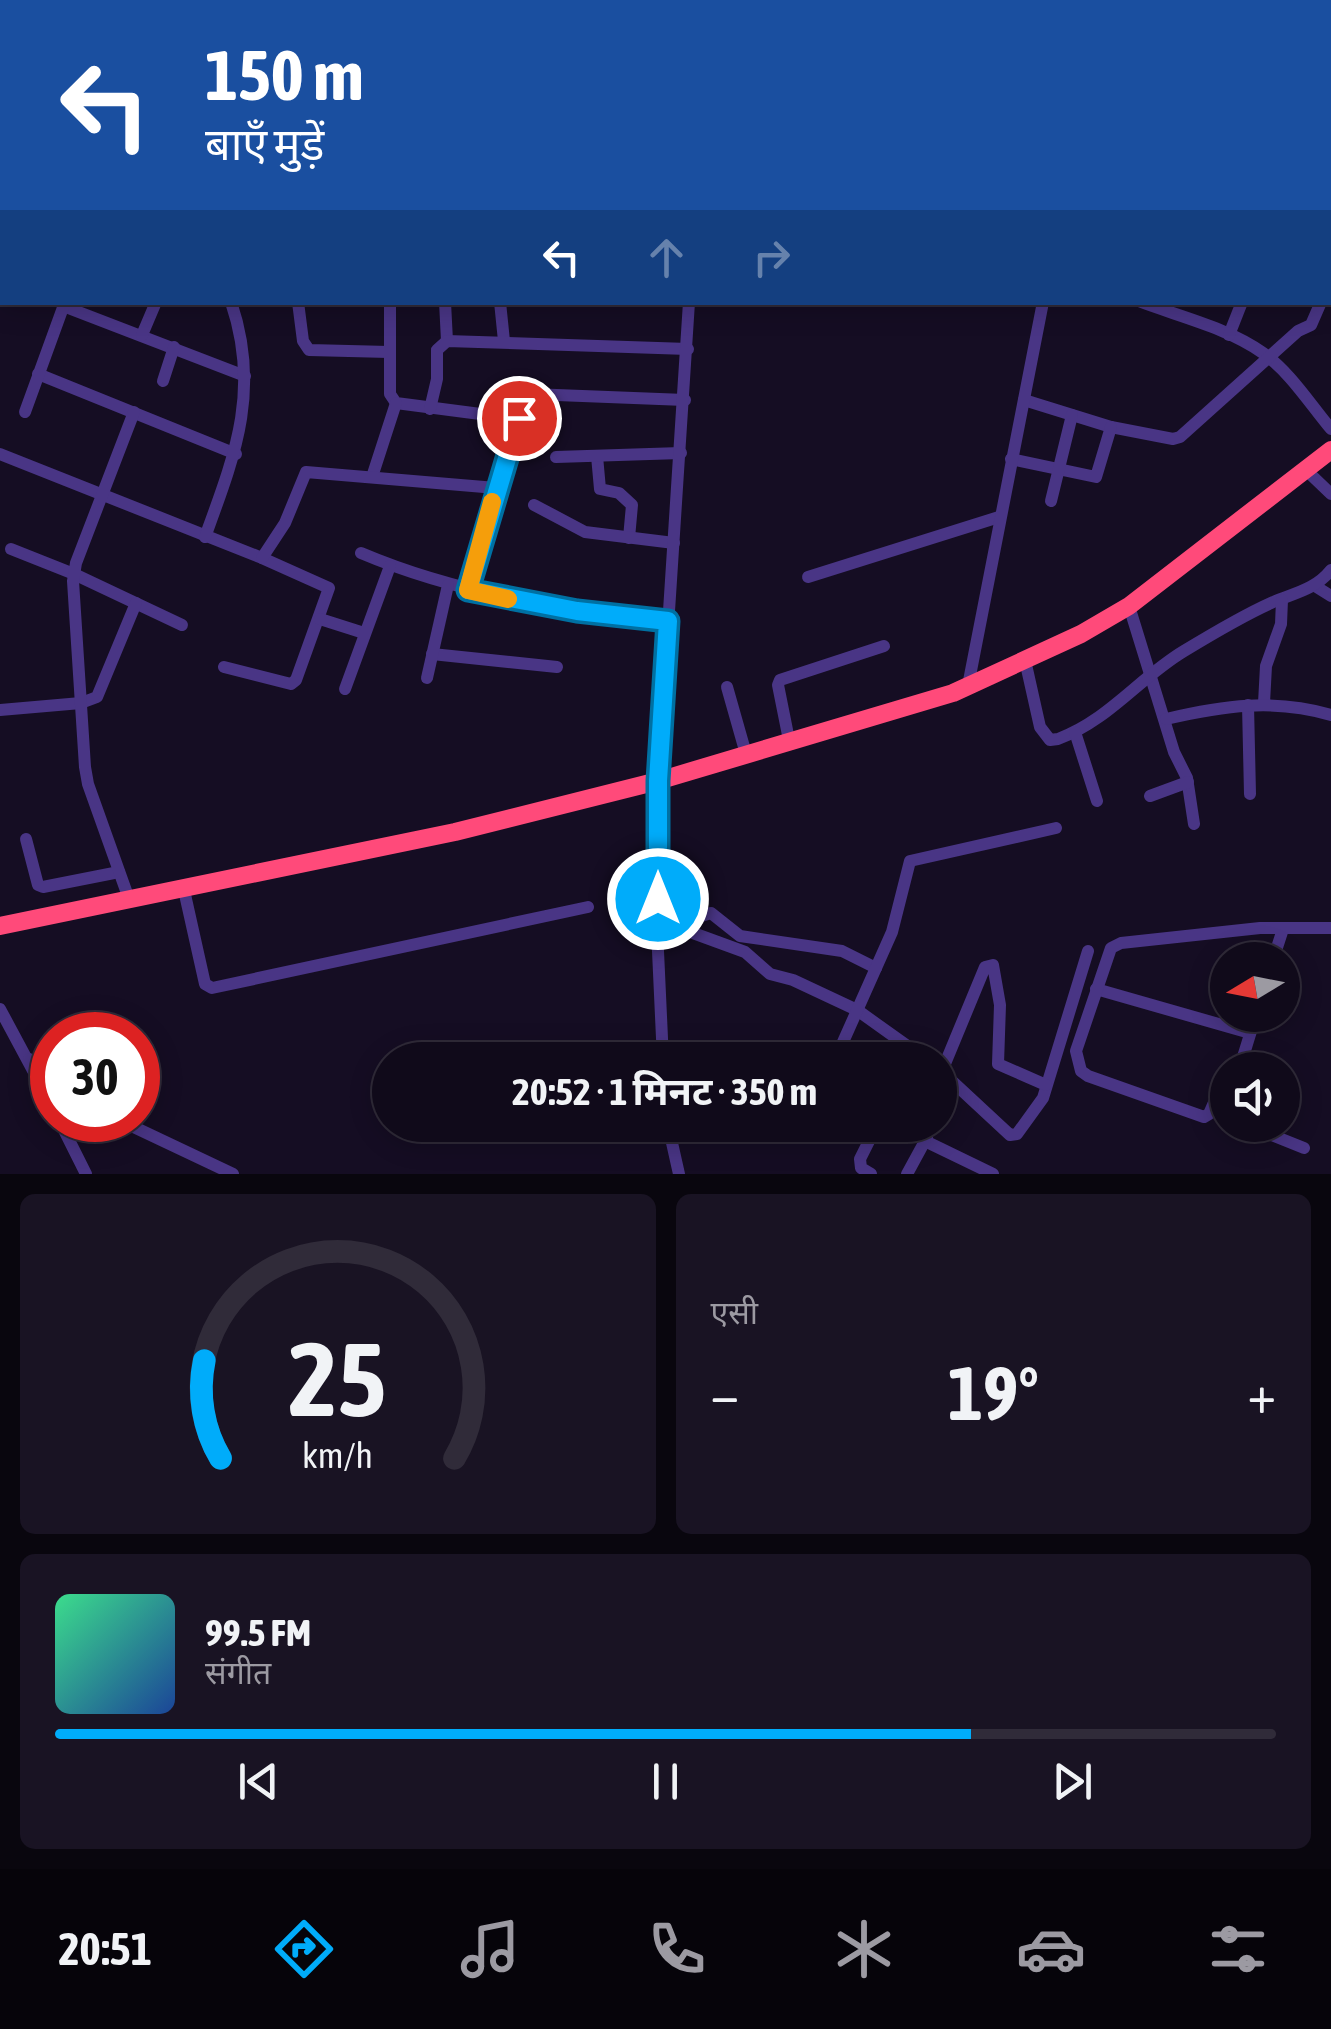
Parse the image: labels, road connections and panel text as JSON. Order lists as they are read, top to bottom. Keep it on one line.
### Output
{"north":"left","page":{"turn":["150 m","बाएँ मुड़ें"],"limit":"30","trip":"20:52 · 1 मिनट · 350 m","tile":"एसी","heat":["−","19°","+"],"song":["99.5 FM","संगीत"],"tabs":"20:51","gauge":["25","km/h"]}}
